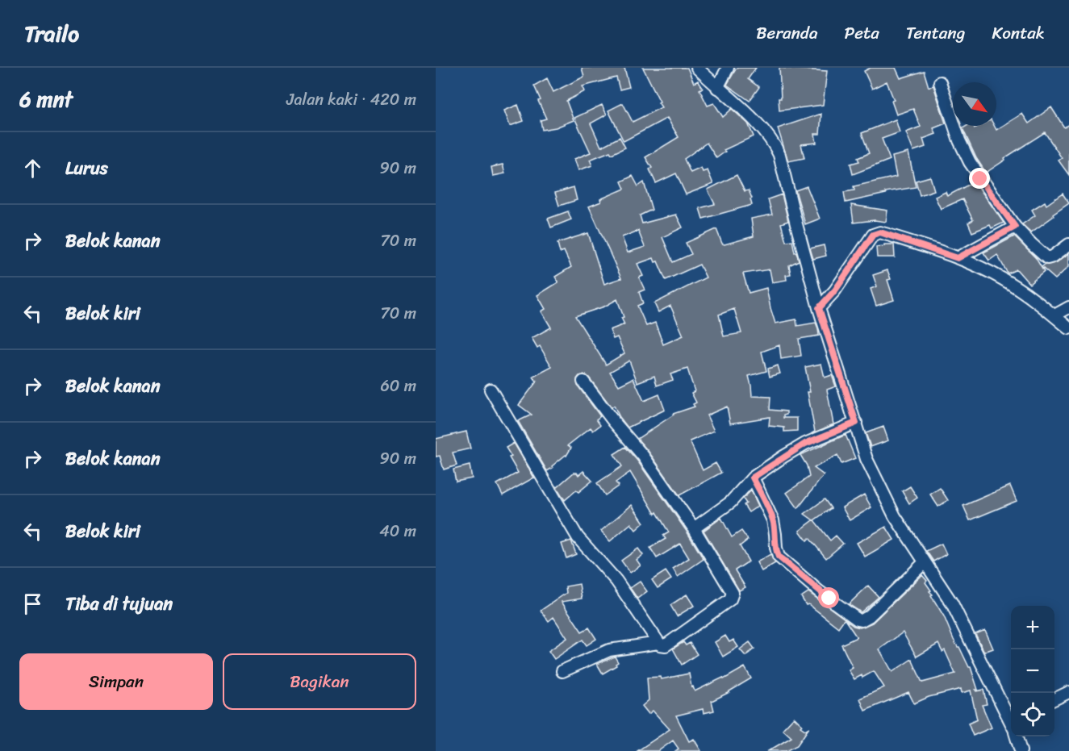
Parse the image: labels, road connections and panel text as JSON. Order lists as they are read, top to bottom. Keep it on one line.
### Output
{"north":"bottom right","page":{"header":"Trailo","nav":["Beranda","Peta","Tentang","Kontak"],"heading":["6 mnt","Jalan kaki · 420 m"],"list":[["Lurus","90 m"],["Belok kanan","70 m"],["Belok kiri","70 m"],["Belok kanan","60 m"],["Belok kanan","90 m"],["Belok kiri","40 m"],"Tiba di tujuan"],"map_buttons":["+","−"],"buttons":["Simpan","Bagikan"]}}
